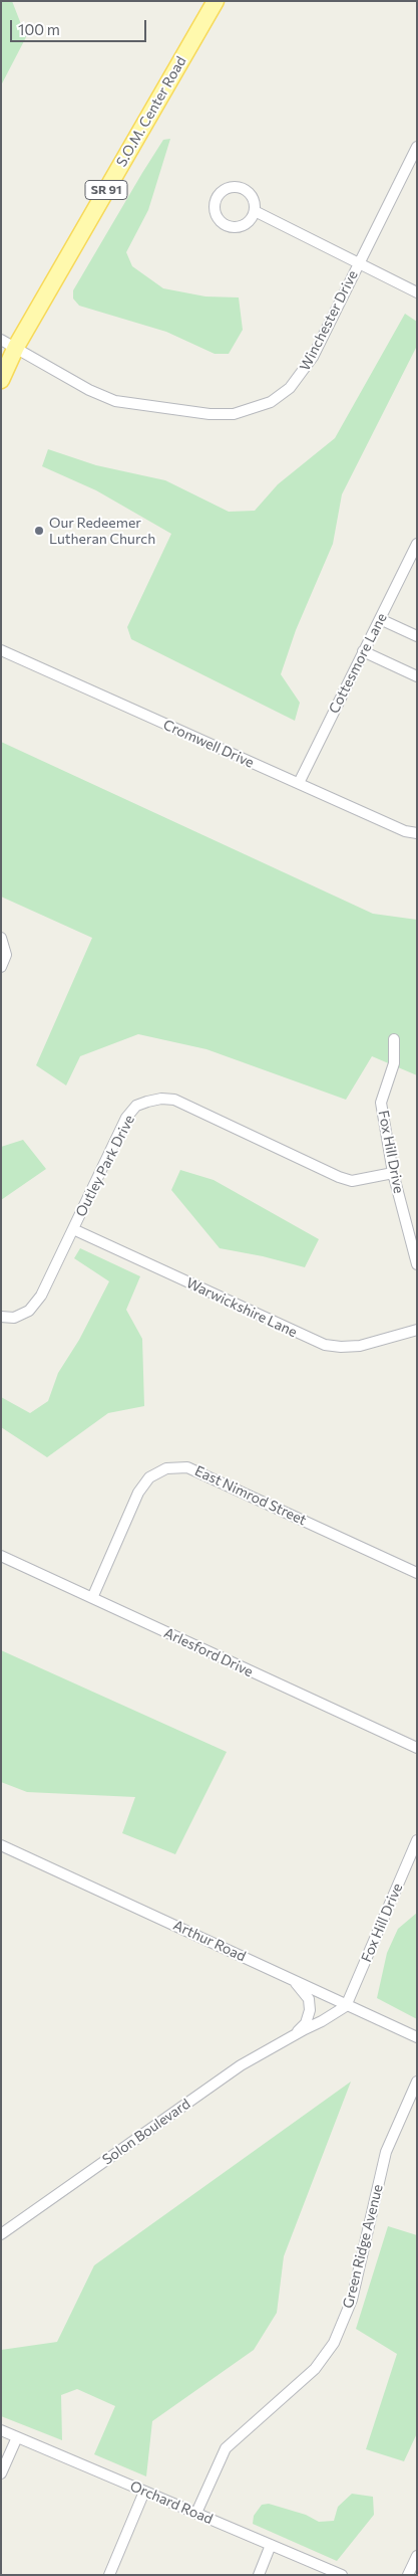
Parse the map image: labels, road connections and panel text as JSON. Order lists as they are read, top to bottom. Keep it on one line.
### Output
{"streets":{"main road":["S.O.M. Center Road","SR 91"],"street":["Winchester Drive","Cottesmore Lane","Cromwell Drive","Fox Hill Drive","Outley Park Drive","Warwickshire Lane","East Nimrod Street","Arlesford Drive","Arthur Road","Solon Boulevard","Green Ridge Avenue","Orchard Road"]},"crossings":[["S.O.M. Center Road","Winchester Drive"],["Cottesmore Lane","Cromwell Drive"],["Fox Hill Drive","Outley Park Drive"],["Fox Hill Drive","Arthur Road"],["Fox Hill Drive","Solon Boulevard"],["Outley Park Drive","Warwickshire Lane"],["East Nimrod Street","Arlesford Drive"],["Arthur Road","Solon Boulevard"],["Green Ridge Avenue","Orchard Road"]],"places":["Our Redeemer Lutheran Church"],"scale_bar":"100 m"}
